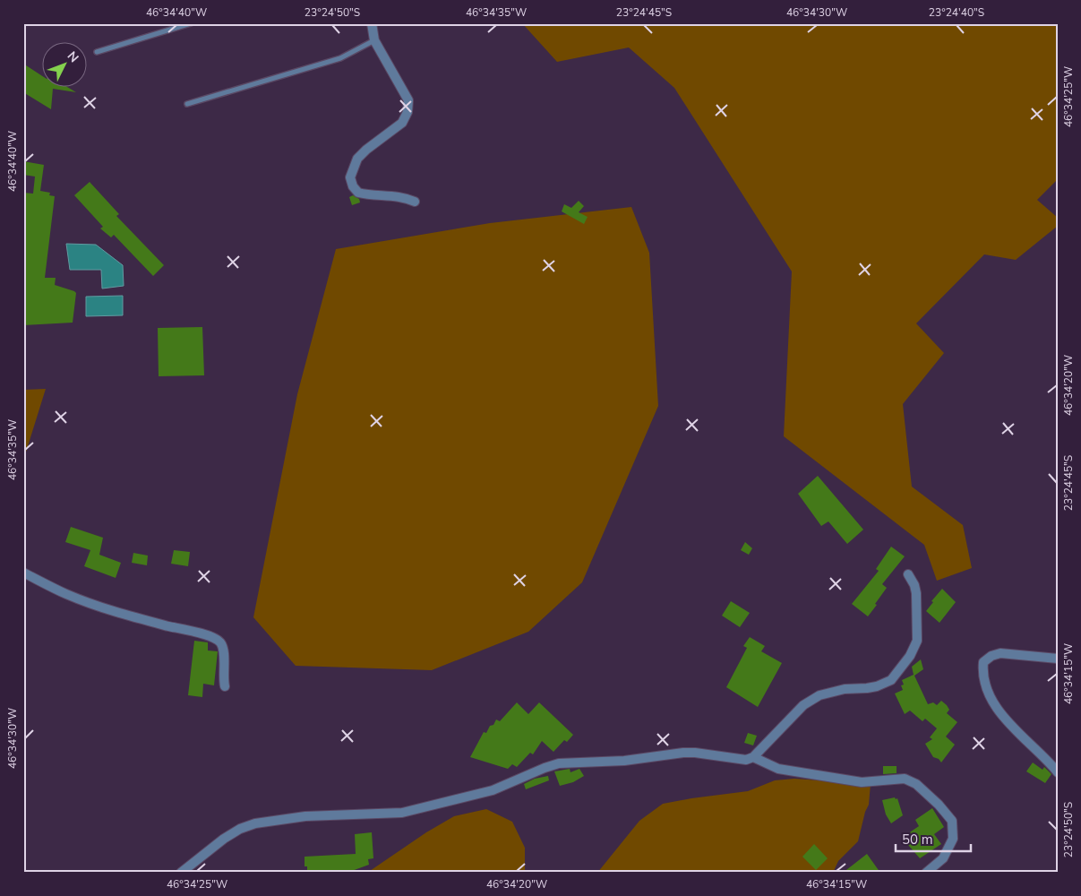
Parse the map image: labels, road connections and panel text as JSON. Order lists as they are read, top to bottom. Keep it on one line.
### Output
{"scale_bar":"50 m","north":"top right","coordinates":["46°34'40\"W","23°24'50\"S","46°34'35\"W","23°24'45\"S","46°34'30\"W","23°24'40\"S","46°34'25\"W","46°34'20\"W","46°34'15\"W"]}
